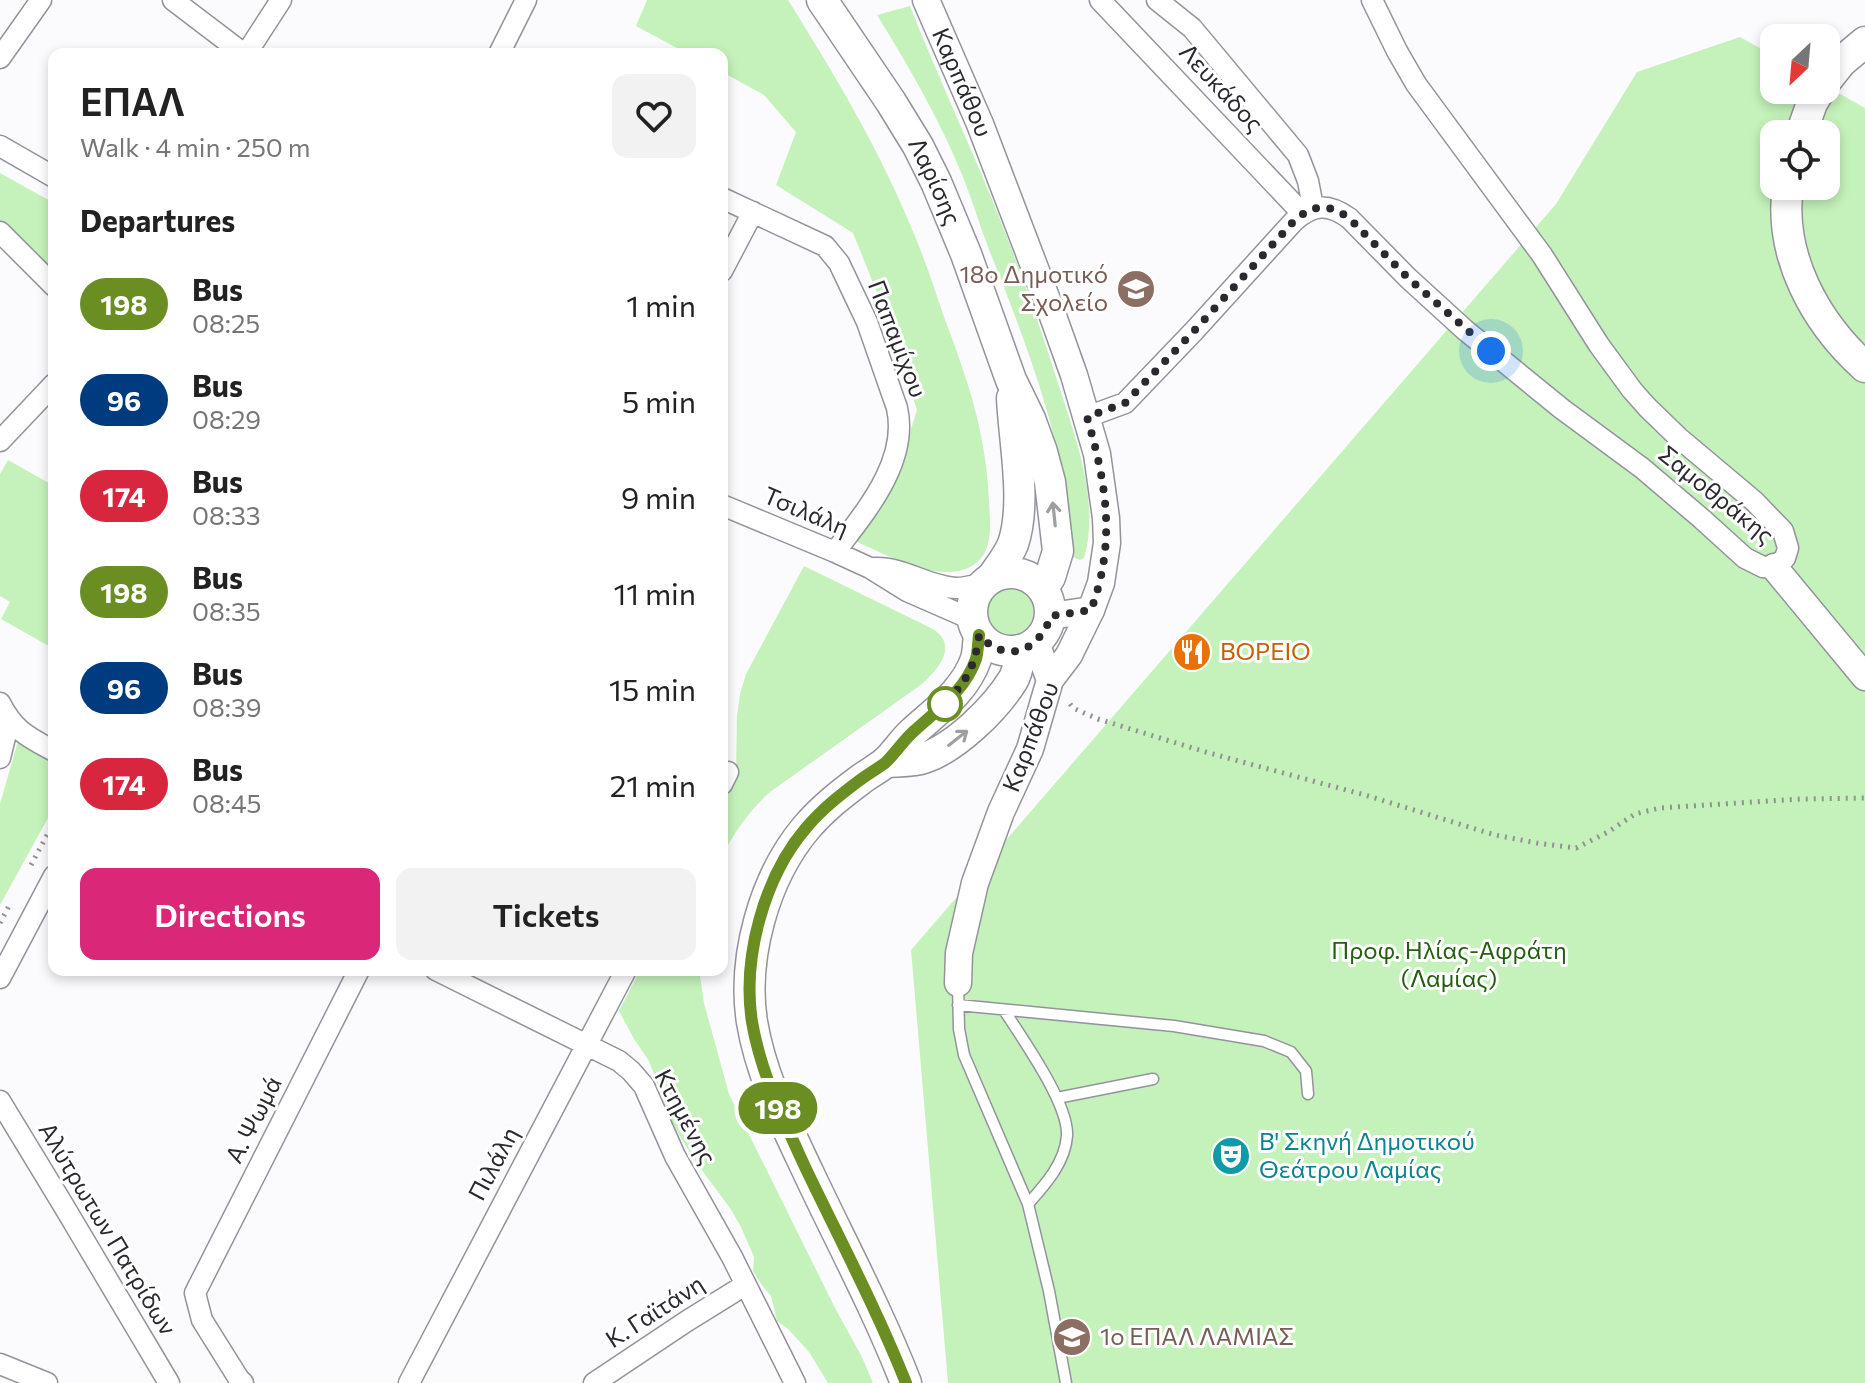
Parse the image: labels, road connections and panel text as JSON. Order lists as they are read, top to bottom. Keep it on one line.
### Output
{"streets":{"main road":["Λαρίσης"],"street":["Καρπάθου","Λευκάδος","Παπαμίχου","Σαμοθράκης","Τσιλάλη","Κτημένης","Α. Ψωμά","Πιλάλη","Αλύτρωτων Πατρίδων","Κ. Γαϊτάνη"]},"crossings":[["Λευκάδος","Σαμοθράκης"],["Παπαμίχου","Τσιλάλη"],["Κτημένης","Πιλάλη"],["Κτημένης","Κ. Γαϊτάνη"]],"parks":["Προφ. Ηλίας-Αφράτη (Λαμίας)"],"places":{"school or university":["18ο Δημοτικό Σχολείο","1ο ΕΠΑΛ ΛΑΜΙΑΣ"],"restaurant":["ΒΟΡΕΙΟ"],"theatre":["Β' Σκηνή Δημοτικού Θεάτρου Λαμίας"]},"lines":["bus line 198"],"north":"bottom left","page":{"on_map":"198","heading":[["ΕΠΑΛ","Walk · 4 min · 250 m"],"Departures"],"list":[{"mark":"198","name":"Bus","note":"08:25","value":"1 min"},{"mark":"96","name":"Bus","note":"08:29","value":"5 min"},{"mark":"174","name":"Bus","note":"08:33","value":"9 min"},{"mark":"198","name":"Bus","note":"08:35","value":"11 min"},{"mark":"96","name":"Bus","note":"08:39","value":"15 min"},{"mark":"174","name":"Bus","note":"08:45","value":"21 min"}],"buttons":["Directions","Tickets"]}}
